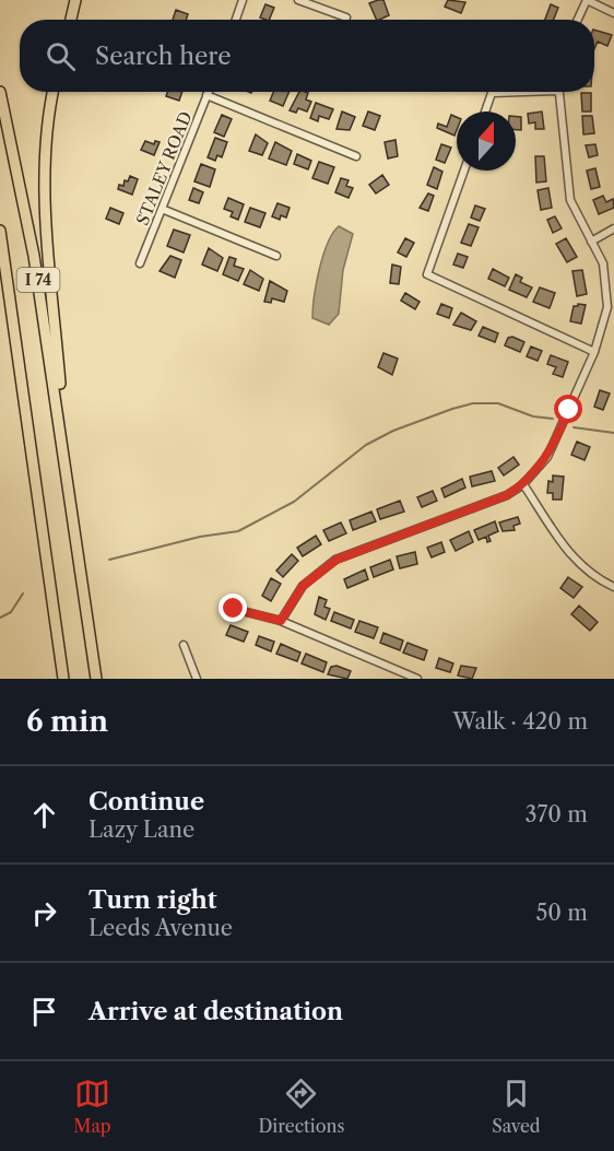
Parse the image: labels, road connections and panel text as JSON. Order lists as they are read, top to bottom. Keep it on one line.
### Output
{"streets":{"highway":["I 74"],"street":["STALEY ROAD"]},"north":"top","page":{"search":"Search here","heading":["6 min","Walk · 420 m"],"list":[["Continue","Lazy Lane","370 m"],["Turn right","Leeds Avenue","50 m"],"Arrive at destination"],"nav":["Map","Directions","Saved"]}}
